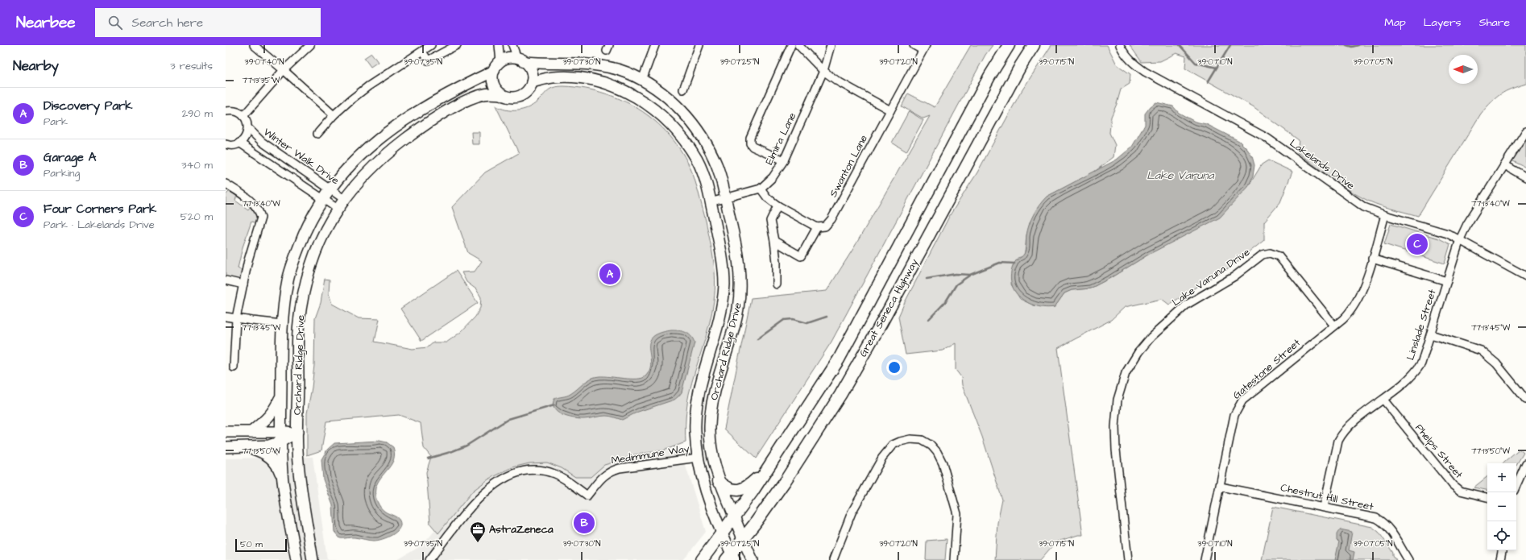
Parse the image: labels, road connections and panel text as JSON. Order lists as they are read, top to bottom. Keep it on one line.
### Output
{"streets":{"main road":["Great Seneca Highway"],"street":["Elmira Lane","Winter Walk Drive","Lakelands Drive","Swanton Lane","Lake Varuna Drive","Linslade Street","Orchard Ridge Drive","Gatestone Street","Phelps Street","Medimmune Way","Chestnut Hill Street"]},"crossings":[["Elmira Lane","Orchard Ridge Drive"],["Winter Walk Drive","Orchard Ridge Drive"],["Lakelands Drive","Linslade Street"],["Lakelands Drive","Gatestone Street"],["Lake Varuna Drive","Gatestone Street"],["Great Seneca Highway","Orchard Ridge Drive"],["Linslade Street","Phelps Street"],["Linslade Street","Chestnut Hill Street"],["Orchard Ridge Drive","Medimmune Way"],["Gatestone Street","Chestnut Hill Street"]],"water":["Lake Varuna"],"places":{"office":["AstraZeneca"]},"scale_bar":"50 m","north":"left","page":{"header":"Nearbee","search":"Search here","nav":["Map","Layers","Share"],"heading":["Nearby","3 results"],"list":[{"mark":"A","name":"Discovery Park","note":"Park","value":"290 m"},{"mark":"B","name":"Garage A","note":"Parking","value":"340 m"},{"mark":"C","name":"Four Corners Park","note":"Park · Lakelands Drive","value":"520 m"}],"pins":["C","A","B"],"map_buttons":["+","−"],"scale":"50 m"},"coordinates":["39°07'40\"N","39°07'35\"N","39°07'30\"N","39°07'25\"N","39°07'20\"N","39°07'15\"N","39°07'10\"N","39°07'05\"N","77°13'35\"W","77°13'40\"W","77°13'45\"W","77°13'50\"W"]}
